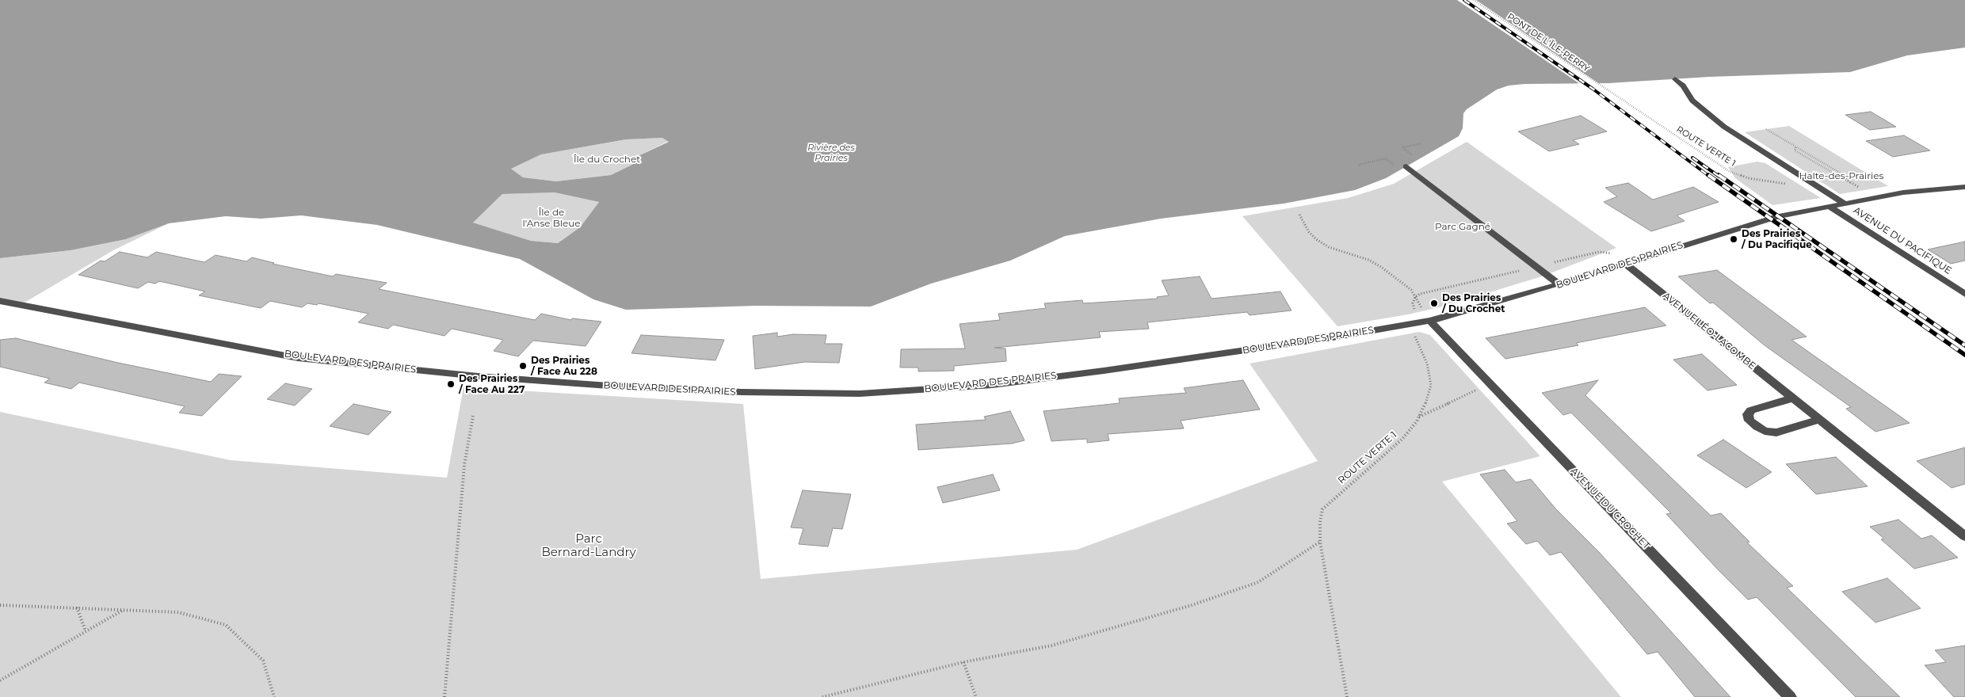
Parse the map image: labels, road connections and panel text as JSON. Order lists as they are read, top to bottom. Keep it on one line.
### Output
{"streets":{"street":["AVENUE DU PACIFIQUE","BOULEVARD DES PRAIRIES","AVENUE LÉO-LACOMBE","AVENUE DU CROCHET"],"path":["PONT DE L'ÎLE-PERRY","ROUTE VERTE 1"]},"crossings":[["PONT DE L'ÎLE-PERRY","ROUTE VERTE 1"],["ROUTE VERTE 1","BOULEVARD DES PRAIRIES"],["AVENUE DU PACIFIQUE","BOULEVARD DES PRAIRIES"],["BOULEVARD DES PRAIRIES","AVENUE LÉO-LACOMBE"],["BOULEVARD DES PRAIRIES","AVENUE DU CROCHET"]],"water":["Rivière des Prairies"],"parks":["Île du Crochet","Halte-des-Prairies","Île de l'Anse Bleue","Parc Gagné","Parc Bernard-Landry"],"places":["Des Prairies / Du Pacifique","Des Prairies / Du Crochet","Des Prairies / Face Au 228","Des Prairies / Face Au 227"]}
